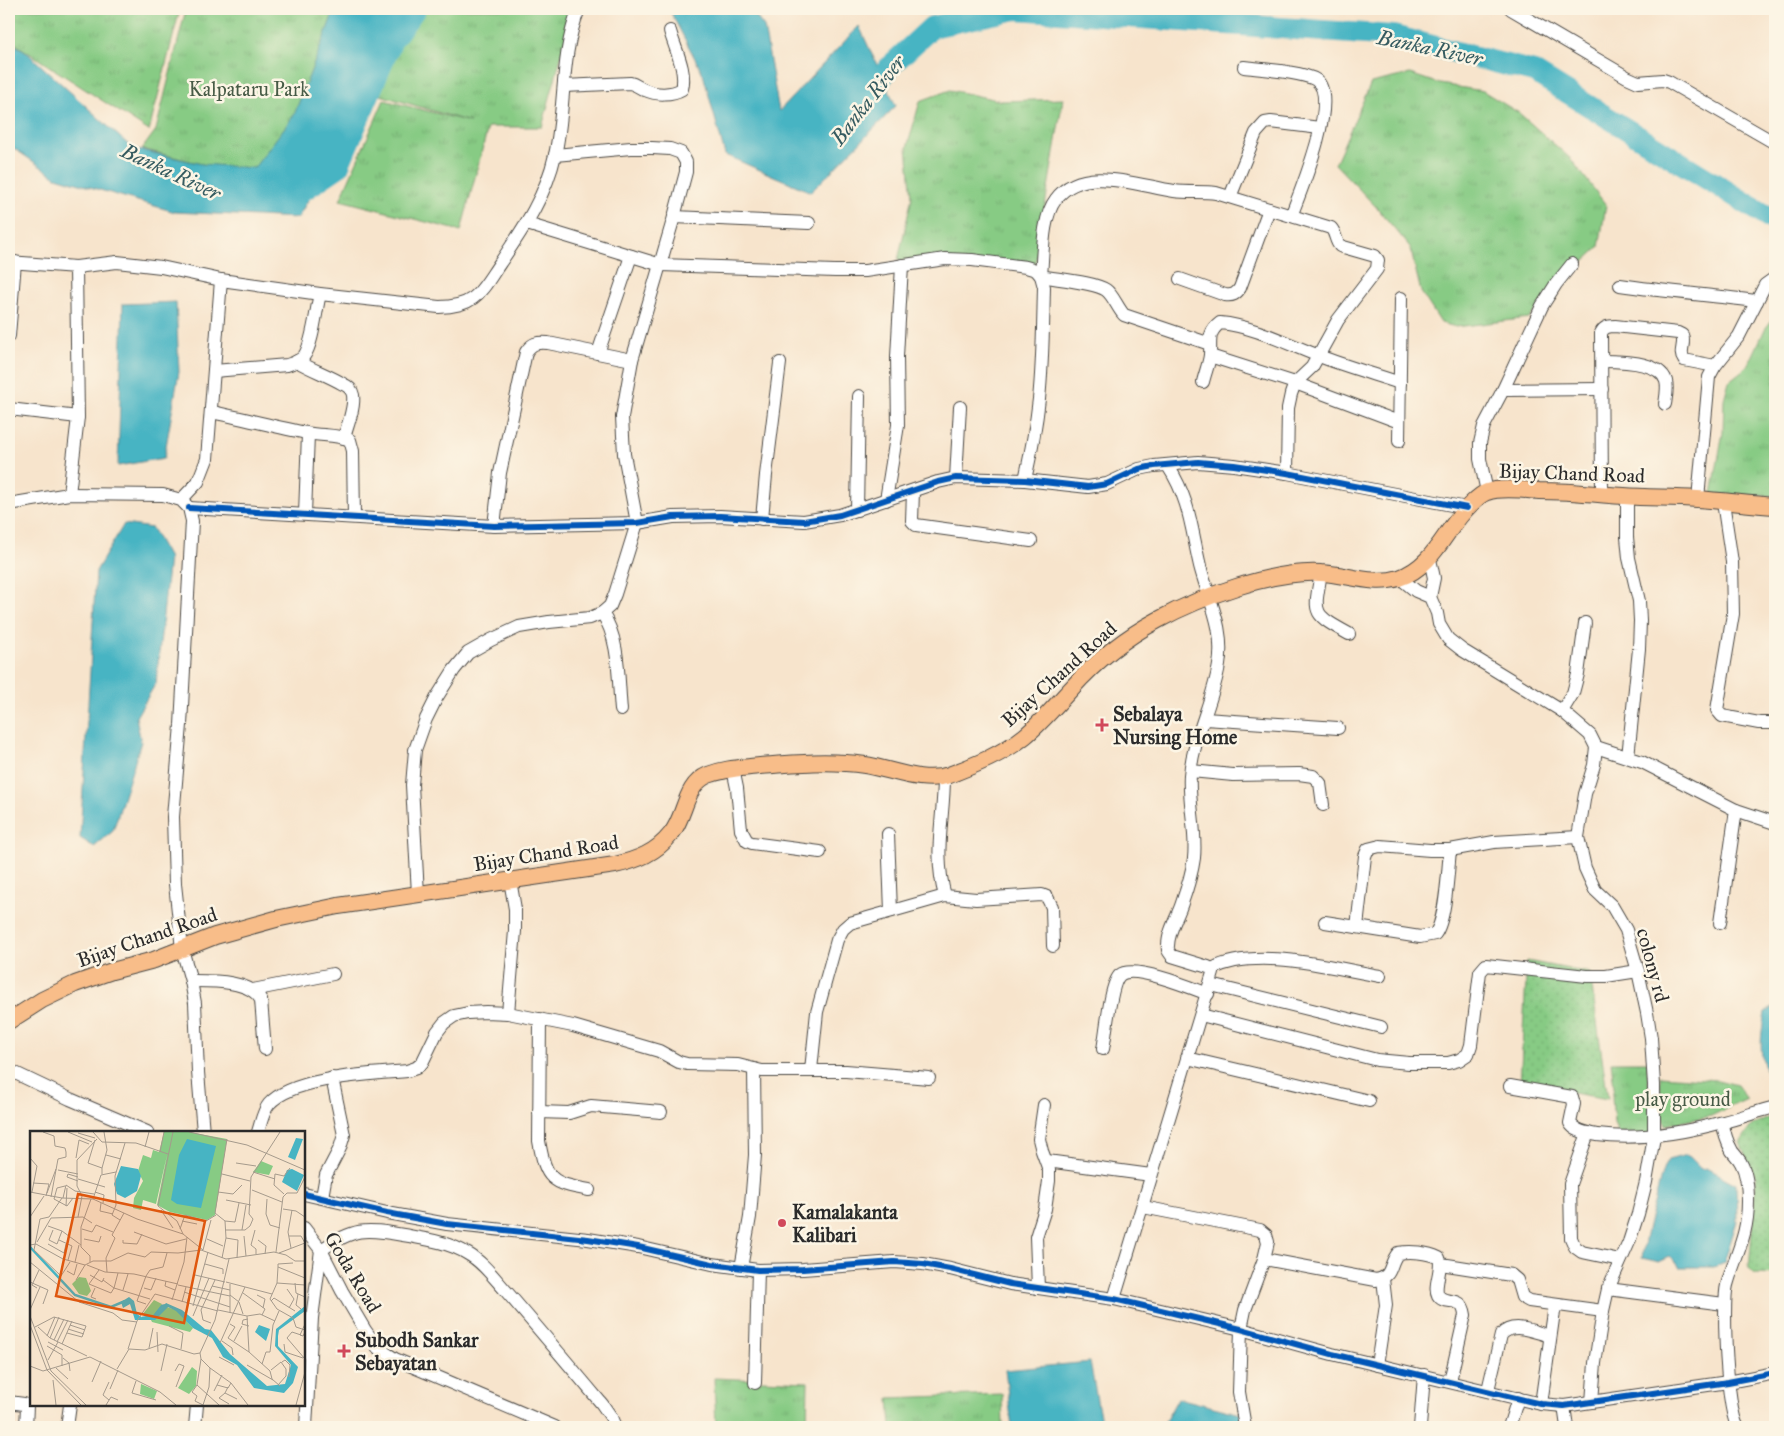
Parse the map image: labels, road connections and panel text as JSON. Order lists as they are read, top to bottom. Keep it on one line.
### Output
{"streets":{"main road":["Bijay Chand Road"],"street":["colony rd","Goda Road"]},"water":["Banka River"],"parks":["Kalpataru Park","play ground"],"places":{"health":["Sebalaya Nursing Home","Subodh Sankar Sebayatan"],"other":["Kamalakanta Kalibari"]}}
